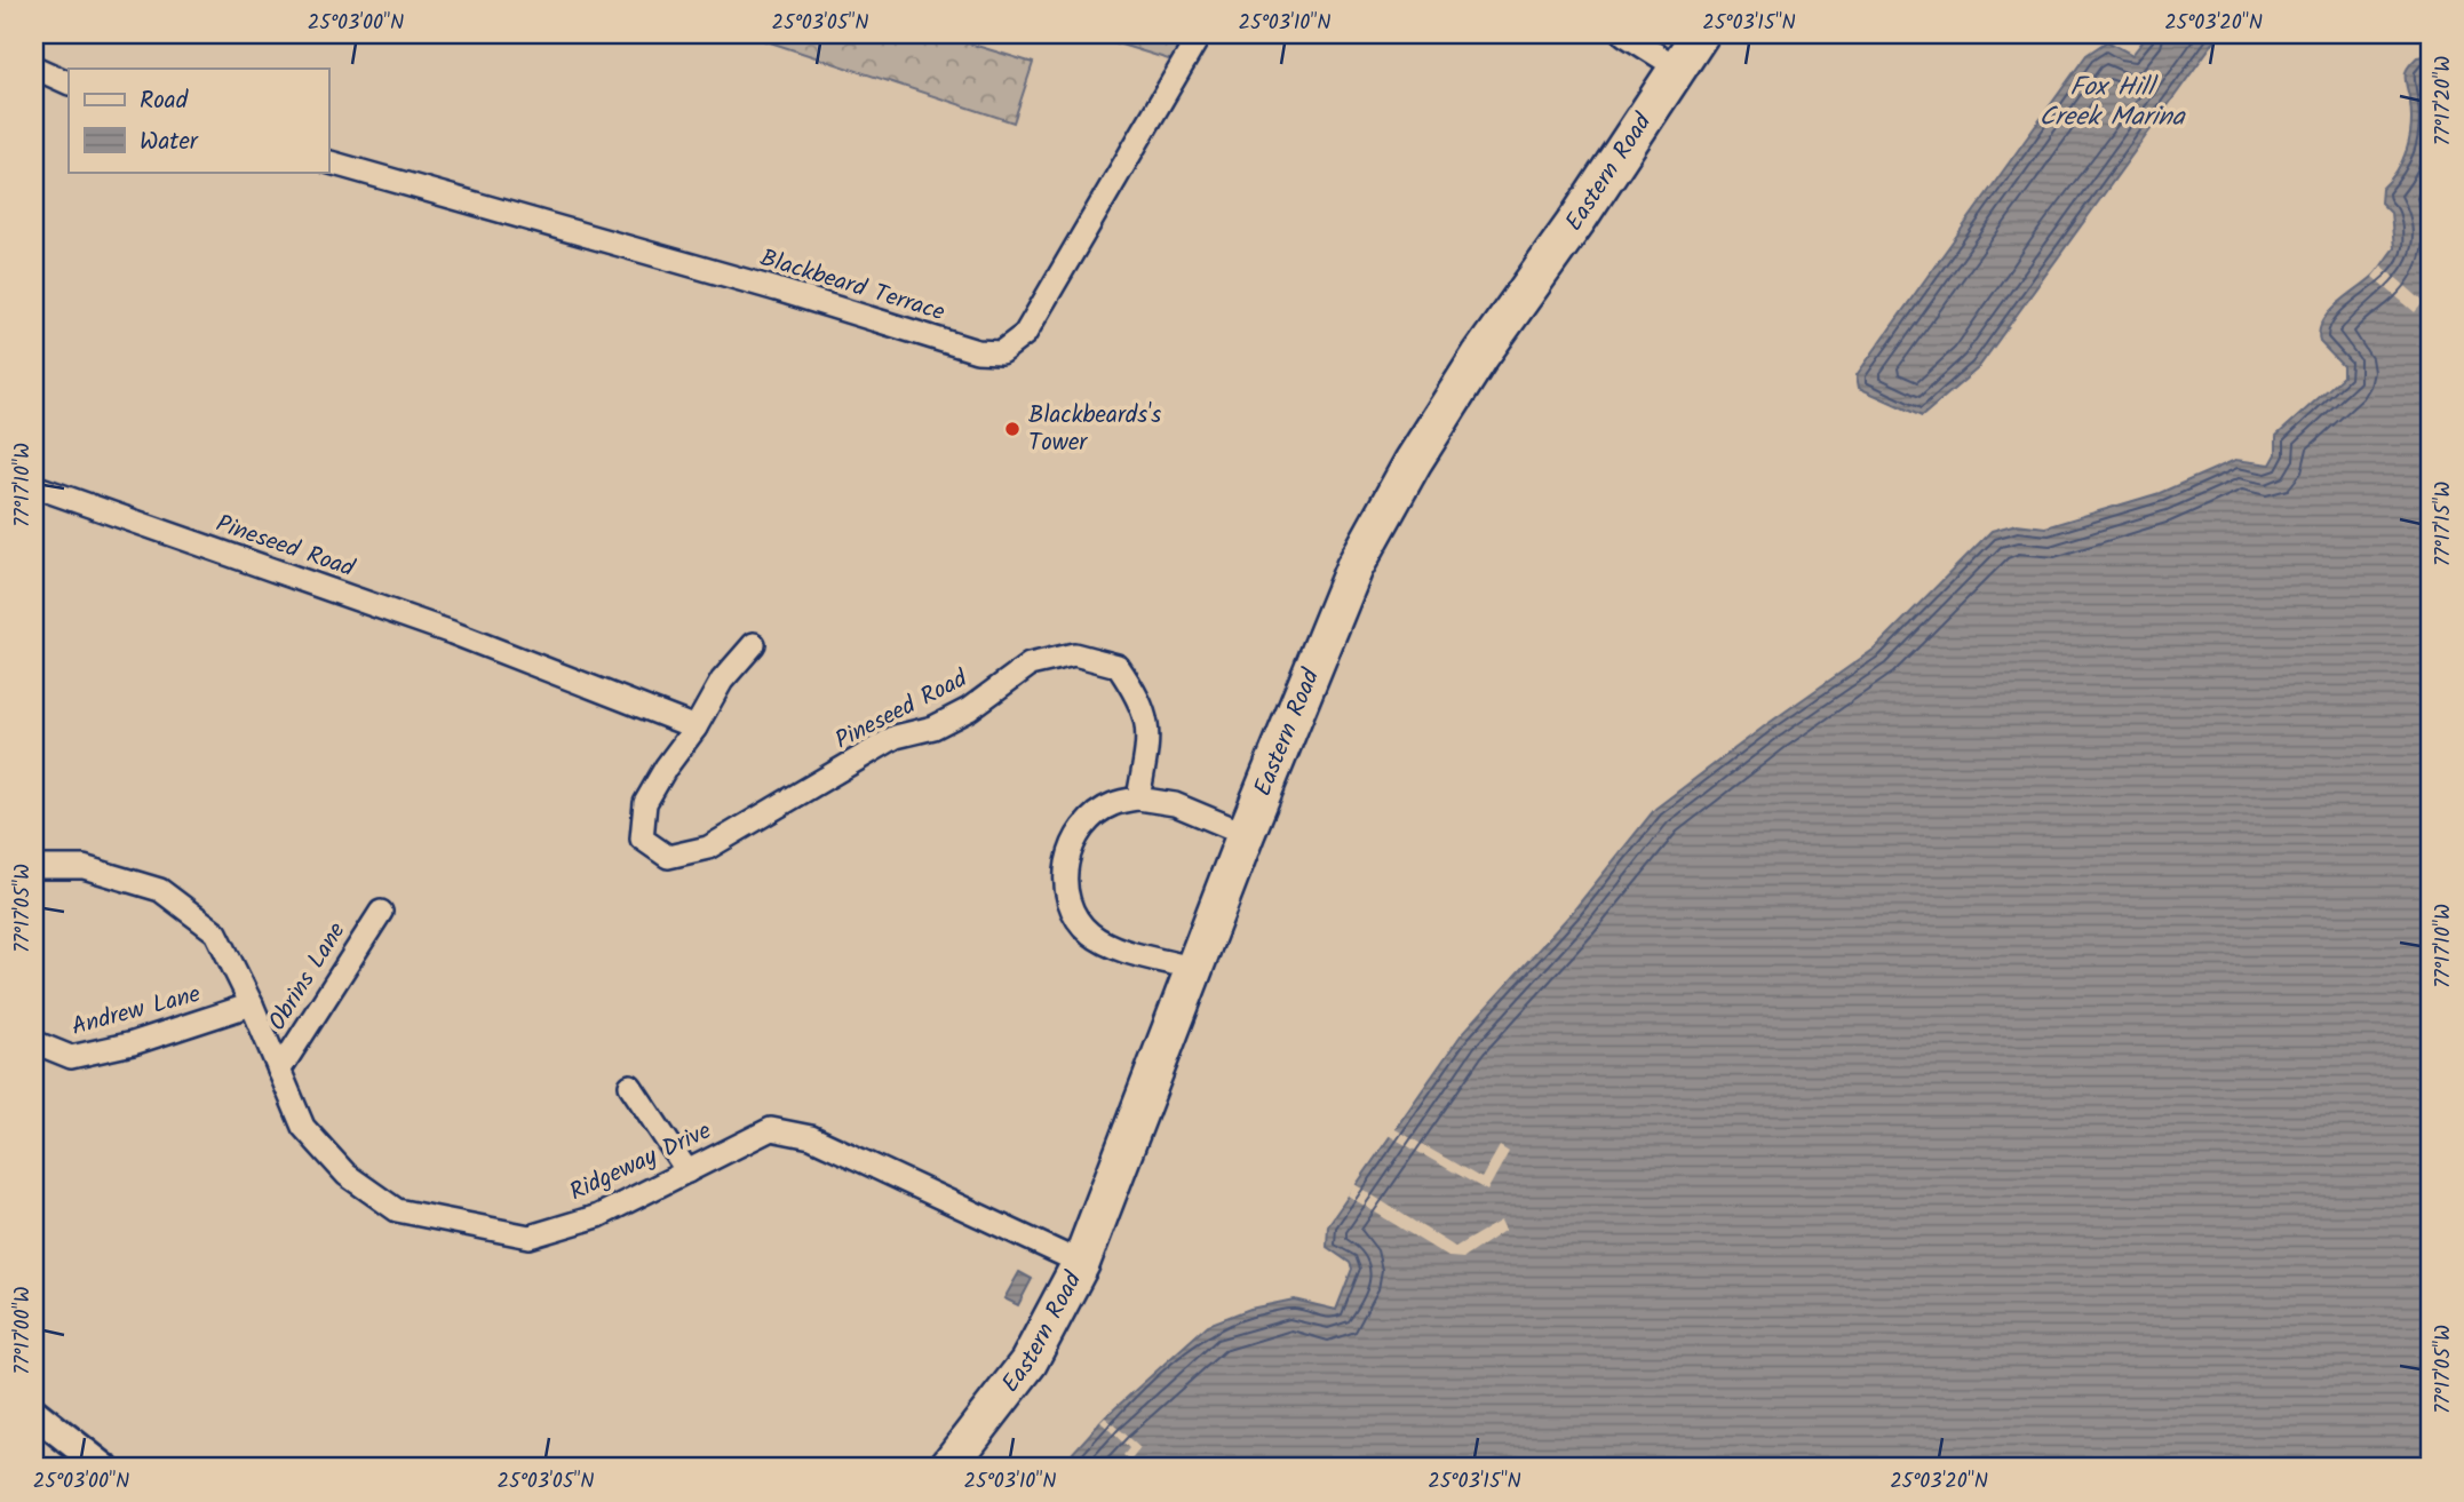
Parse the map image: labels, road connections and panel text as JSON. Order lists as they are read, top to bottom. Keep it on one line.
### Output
{"streets":{"highway":["Eastern Road"],"street":["Blackbeard Terrace","Pineseed Road","Obrins Lane","Andrew Lane","Ridgeway Drive"]},"crossings":[["Eastern Road","Pineseed Road"],["Eastern Road","Ridgeway Drive"],["Obrins Lane","Ridgeway Drive"],["Andrew Lane","Ridgeway Drive"]],"water":["Fox Hill Creek Marina"],"places":["Blackbeards's Tower"],"legend":["Road","Water"],"coordinates":["25°03'00\"N","25°03'05\"N","25°03'10\"N","25°03'15\"N","25°03'20\"N","77°17'20\"W","77°17'10\"W","77°17'15\"W","77°17'05\"W","77°17'00\"W"]}
